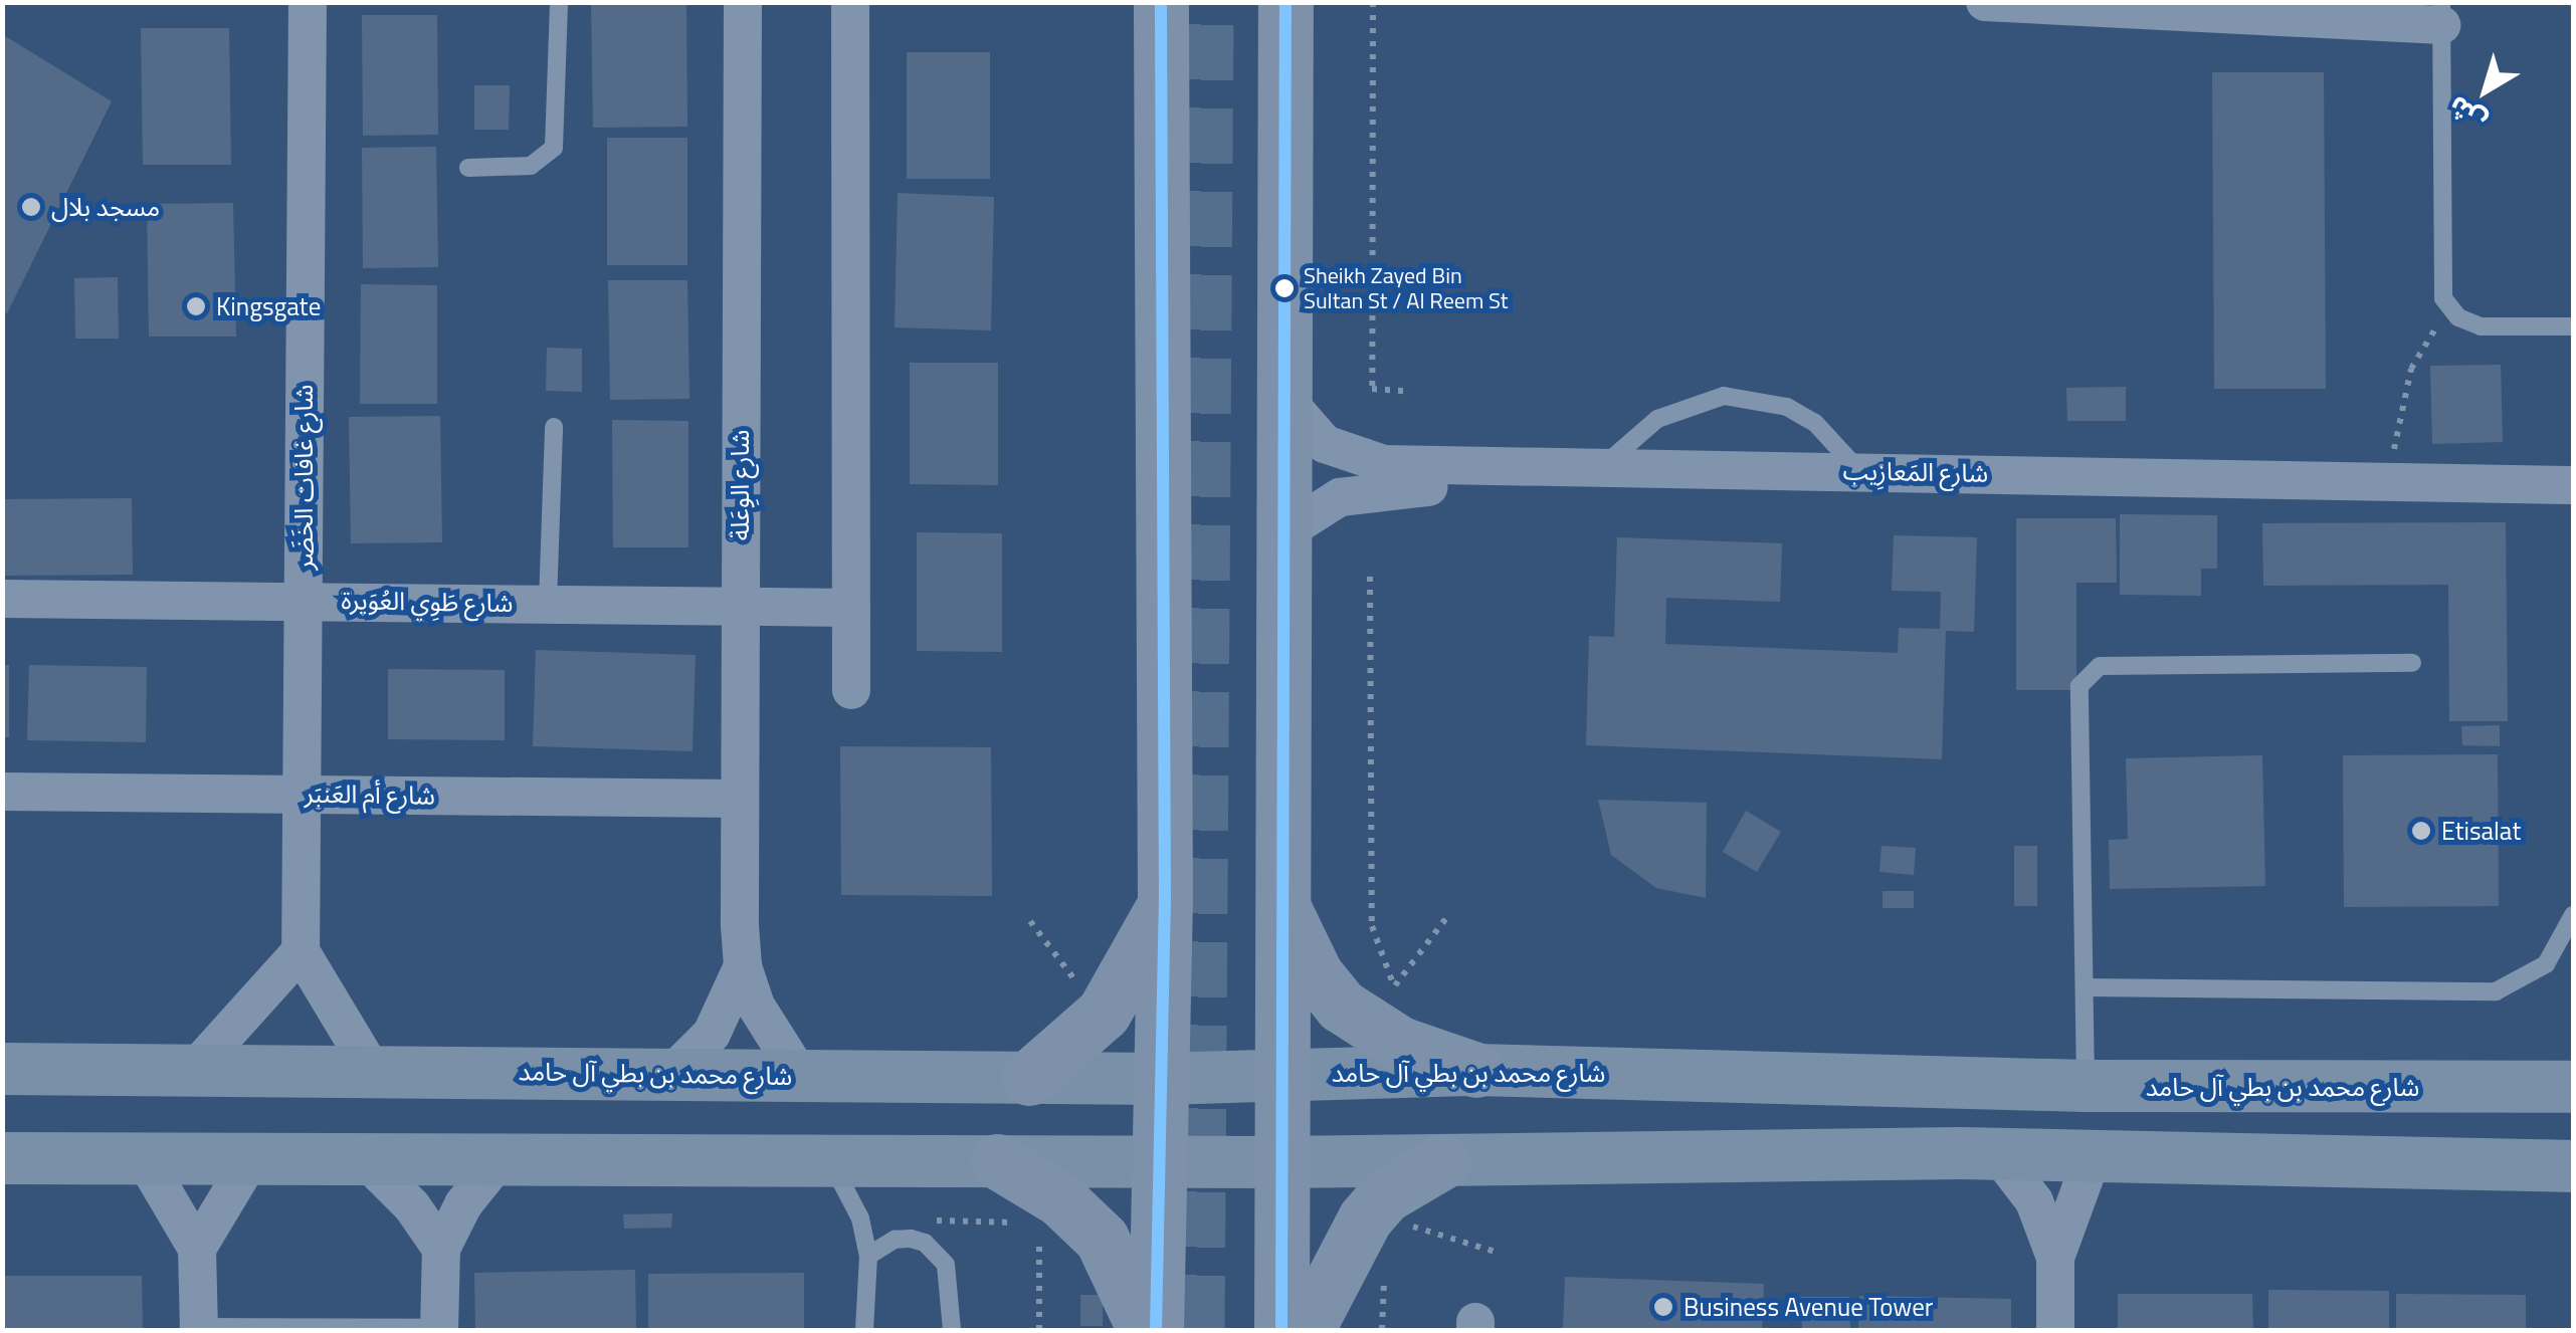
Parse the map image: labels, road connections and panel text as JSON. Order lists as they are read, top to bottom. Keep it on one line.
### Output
{"streets":{"street":["شارع المَعازِيب","شارع غافات الخَضَر","شارع الوِعَلة","شارع طَوِي العُوَيرة","شارع أم العَنبَر","شارع محمد بن بطي آل حامد"]},"crossings":[["شارع غافات الخَضَر","شارع طَوِي العُوَيرة"],["شارع غافات الخَضَر","شارع أم العَنبَر"],["شارع الوِعَلة","شارع طَوِي العُوَيرة"],["شارع الوِعَلة","شارع أم العَنبَر"],["شارع الوِعَلة","شارع محمد بن بطي آل حامد"]],"places":["مسجد بلال","Sheikh Zayed Bin Sultan St / Al Reem St","Kingsgate","Etisalat","Business Avenue Tower"],"north":"bottom left"}
